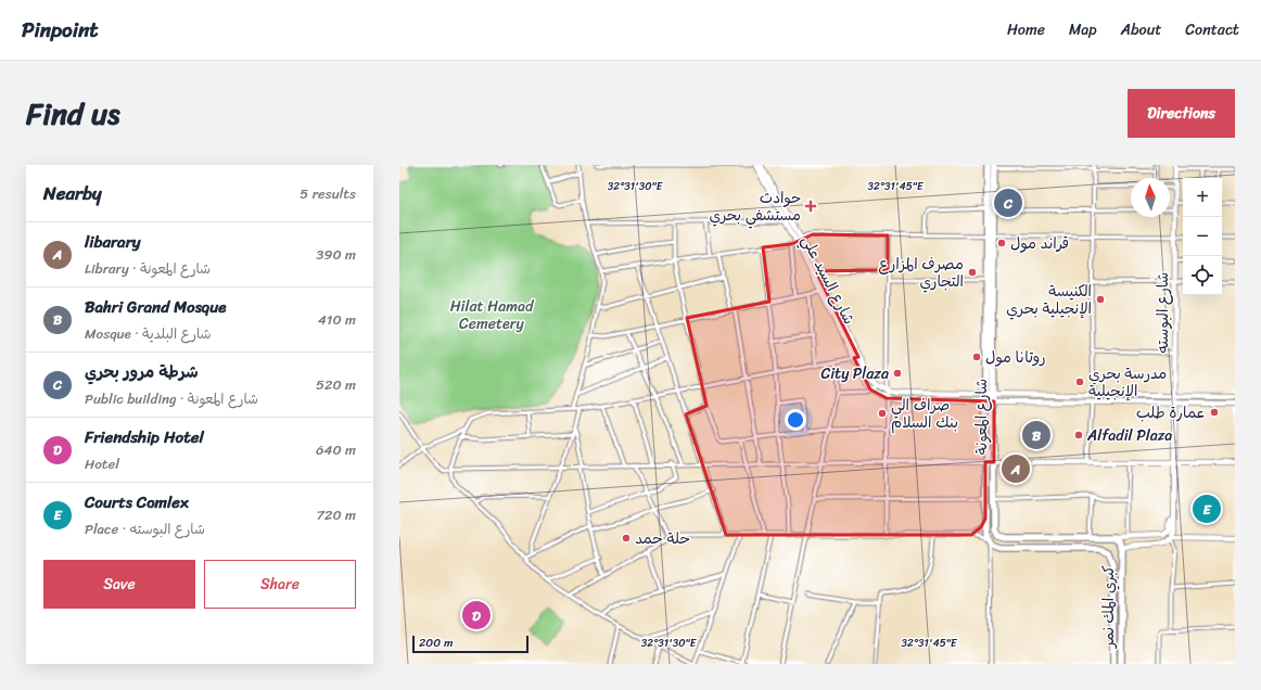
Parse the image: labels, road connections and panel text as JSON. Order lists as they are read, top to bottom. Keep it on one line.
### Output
{"streets":{"highway":["شارع المعونة","كبري المك نمر"],"main road":["شارع السيد علي","شارع البوسته"]},"crossings":[["شارع المعونة","كبري المك نمر"]],"parks":["Hilat Hamad Cemetery"],"places":{"health":["حوادث مستشفي بحري"],"other":["قراند مول","مصرف المزارع التجاري","الكنيسة الإنجيلية بحري","روتانا مول","City Plaza","مدرسة بحري الإنجيلية","عمارة طلب","صراف الي بنك السلام","Alfadil Plaza","حلة حمد"]},"scale_bar":"200 m","north":"top","page":{"header":"Pinpoint","nav":["Home","Map","About","Contact"],"title":"Find us","buttons":["Directions",["Save","Share"]],"heading":["Nearby","5 results"],"map_buttons":["+","−"],"pins":["C","B","A","E","D"],"list":[{"mark":"A","name":"libarary","note":"Library · شارع المعونة","value":"390 m"},{"mark":"B","name":"Bahri Grand Mosque","note":"Mosque · شارع البلدية","value":"410 m"},{"mark":"C","name":"شرطة مرور بحري","note":"Public building · شارع المعونة","value":"520 m"},{"mark":"D","name":"Friendship Hotel","note":"Hotel","value":"640 m"},{"mark":"E","name":"Courts Comlex","note":"Place · شارع البوسته","value":"720 m"}],"scale":"200 m"},"coordinates":["32°31'30\"E","32°31'45\"E"]}
